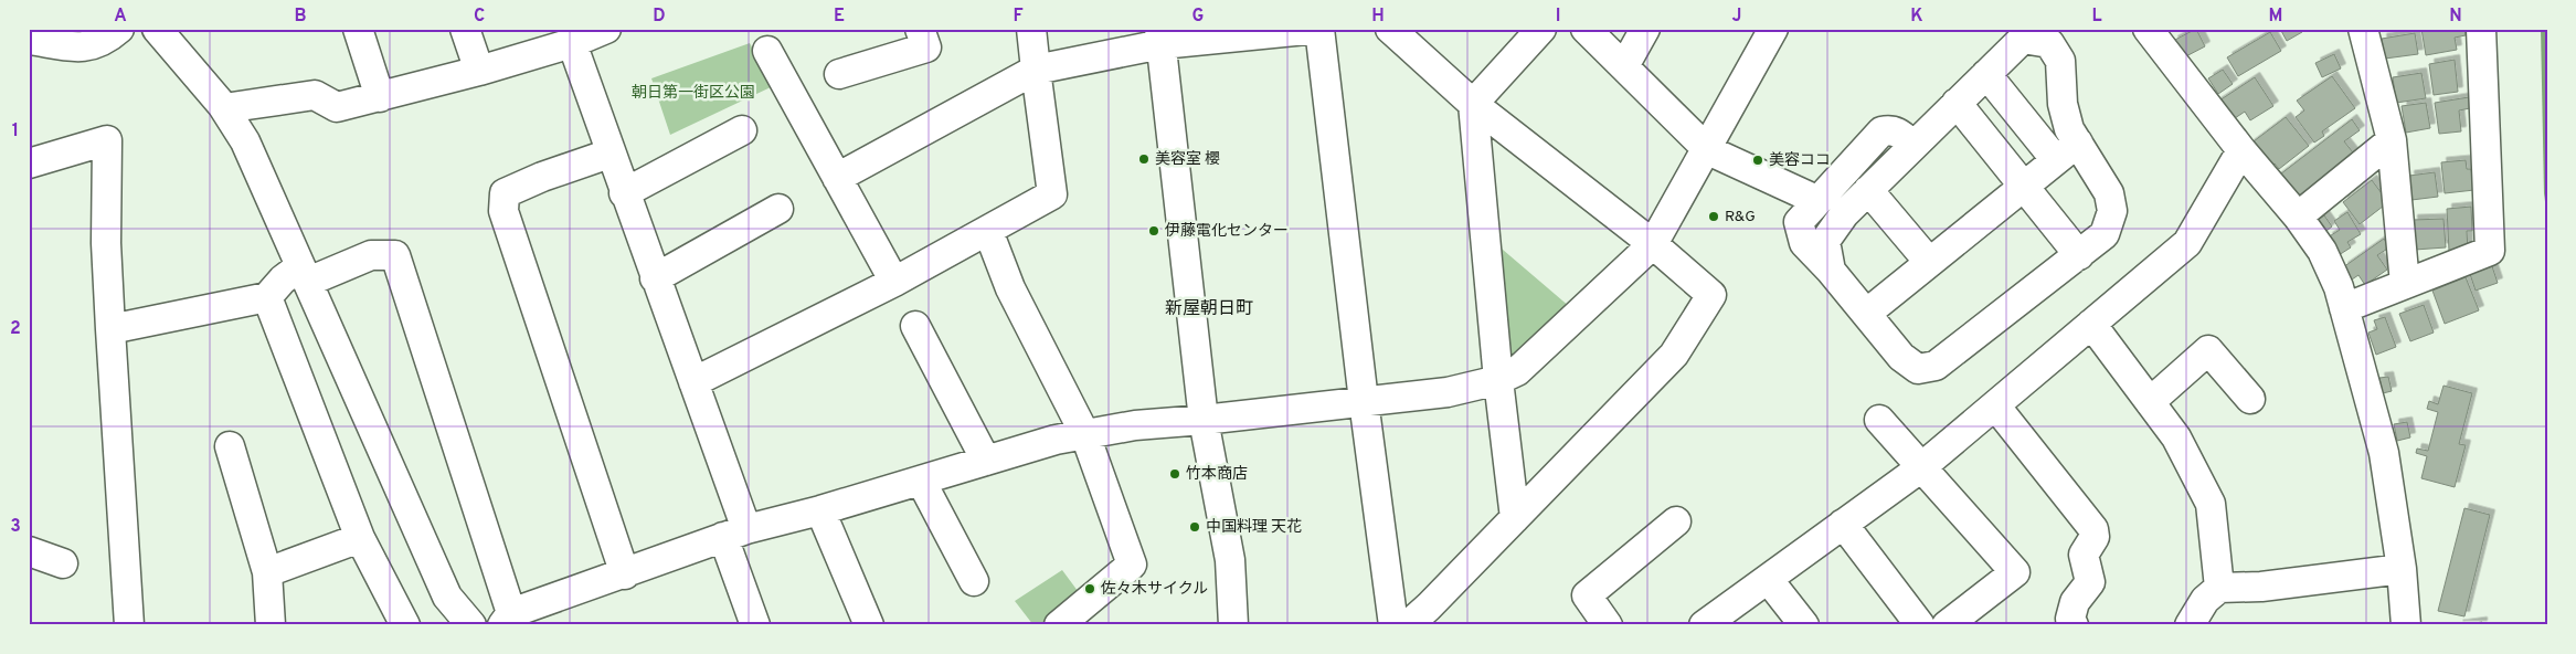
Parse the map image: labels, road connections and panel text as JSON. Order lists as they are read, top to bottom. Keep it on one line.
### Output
{"districts":["新屋朝日町"],"parks":["朝日第一街区公園"],"places":["美容室 櫻","美容ココ","R&G","伊藤電化センター","竹本商店","中国料理 天花","佐々木サイクル"],"grid":{"columns":["A","B","C","D","E","F","G","H","I","J","K","L","M","N"],"rows":["1","2","3"]}}
